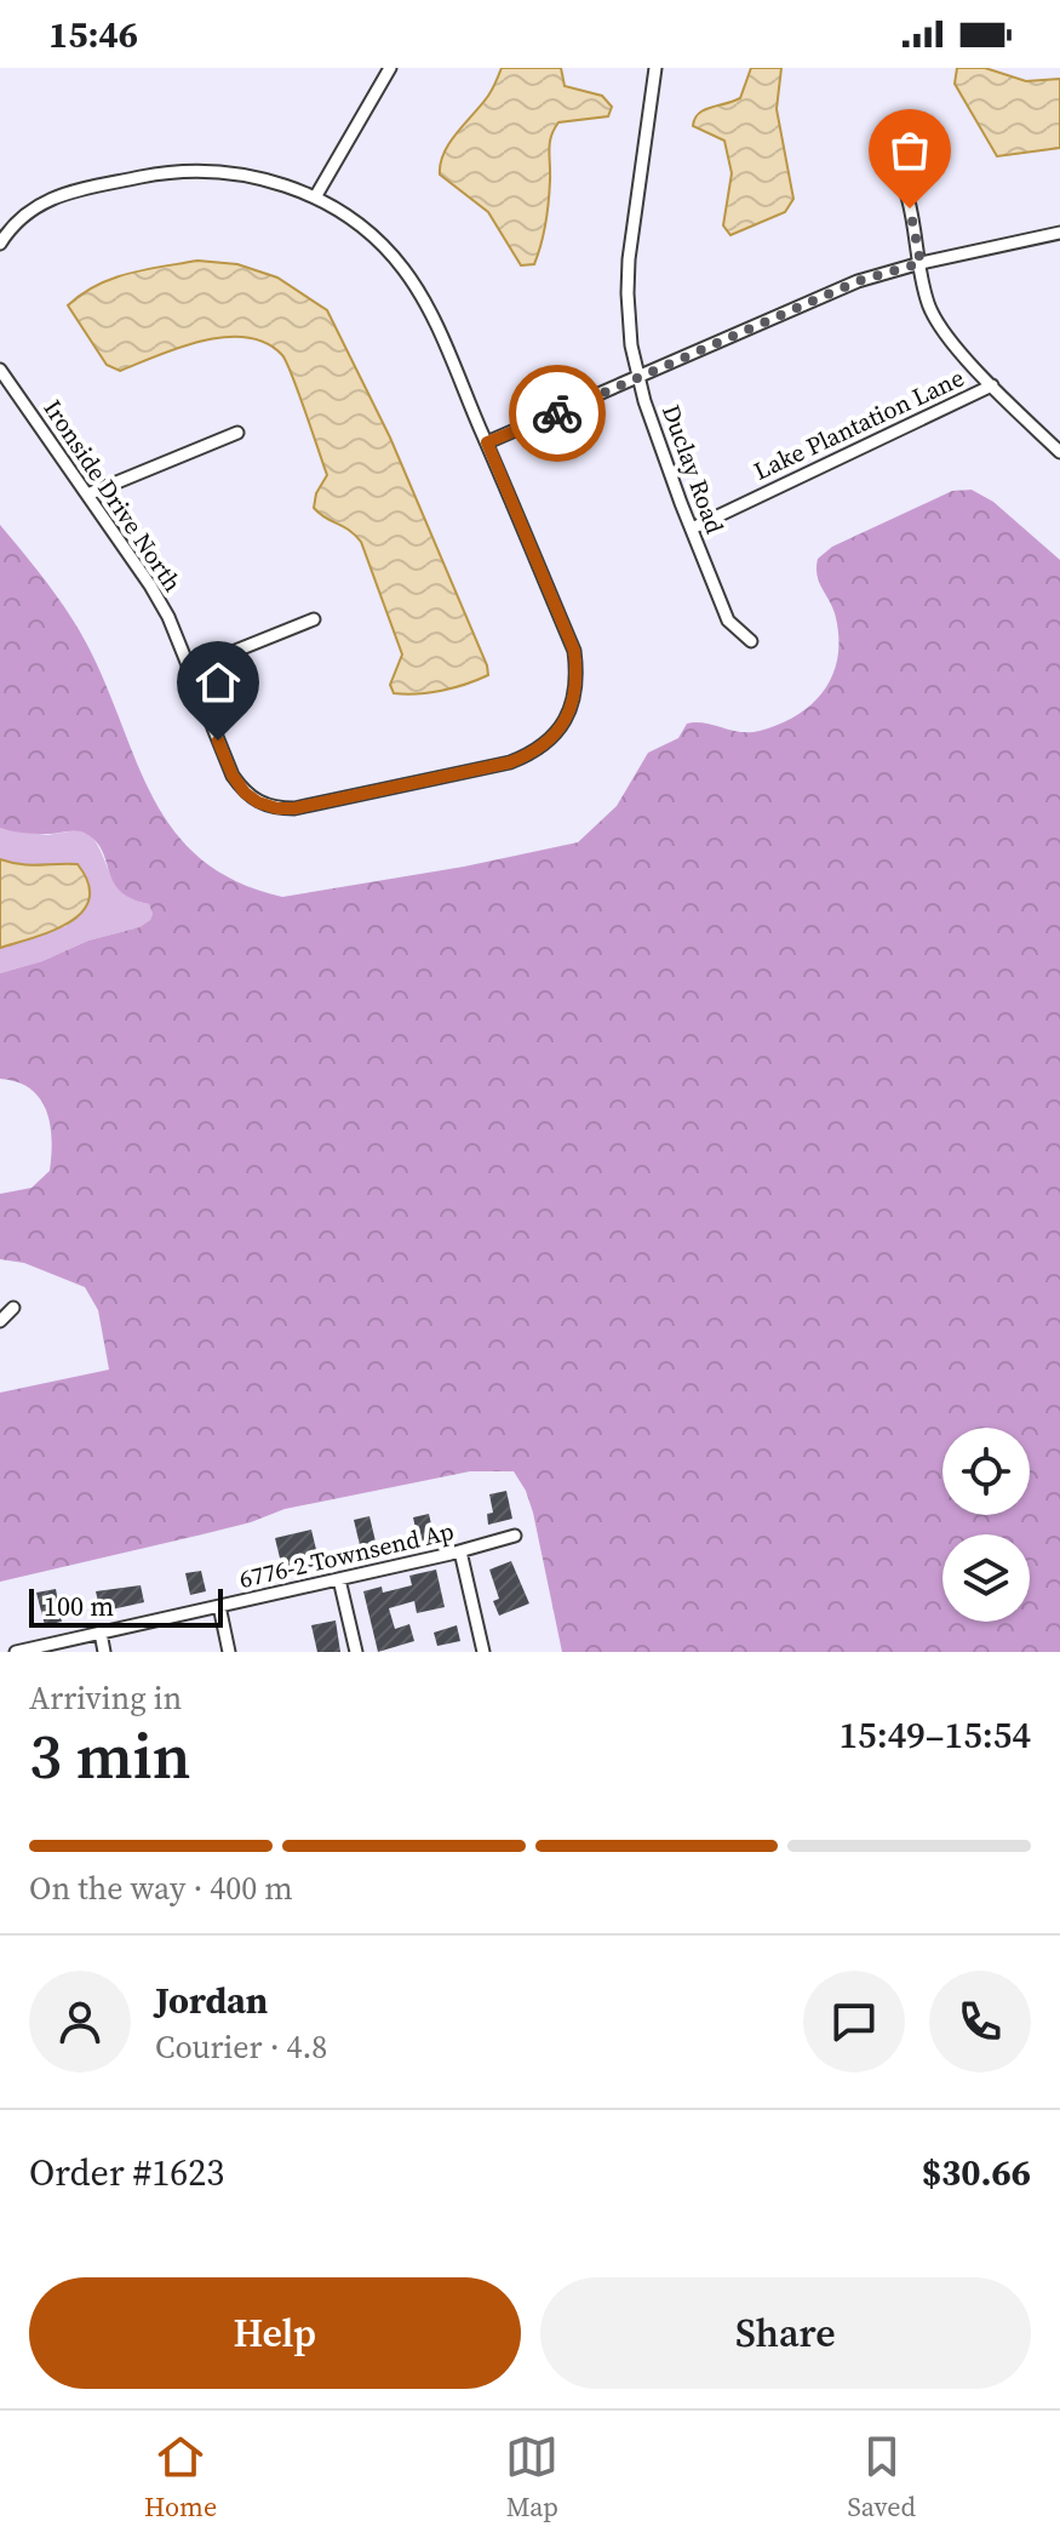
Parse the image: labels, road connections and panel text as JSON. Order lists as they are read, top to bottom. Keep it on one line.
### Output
{"streets":{"street":["Lake Plantation Lane","Duclay Road","Ironside Drive North","6776-2 Townsend Ap"]},"crossings":[["Lake Plantation Lane","Duclay Road"]],"scale_bar":"100 m","page":{"status":"15:46","scale":"100 m","heading":["3 min","Arriving in","15:49–15:54"],"panel":["Jordan","Courier · 4.8","Order #1623","$30.66"],"bar":"On the way · 400 m","buttons":["Help","Share"],"tabs":["Home","Map","Saved"]}}
